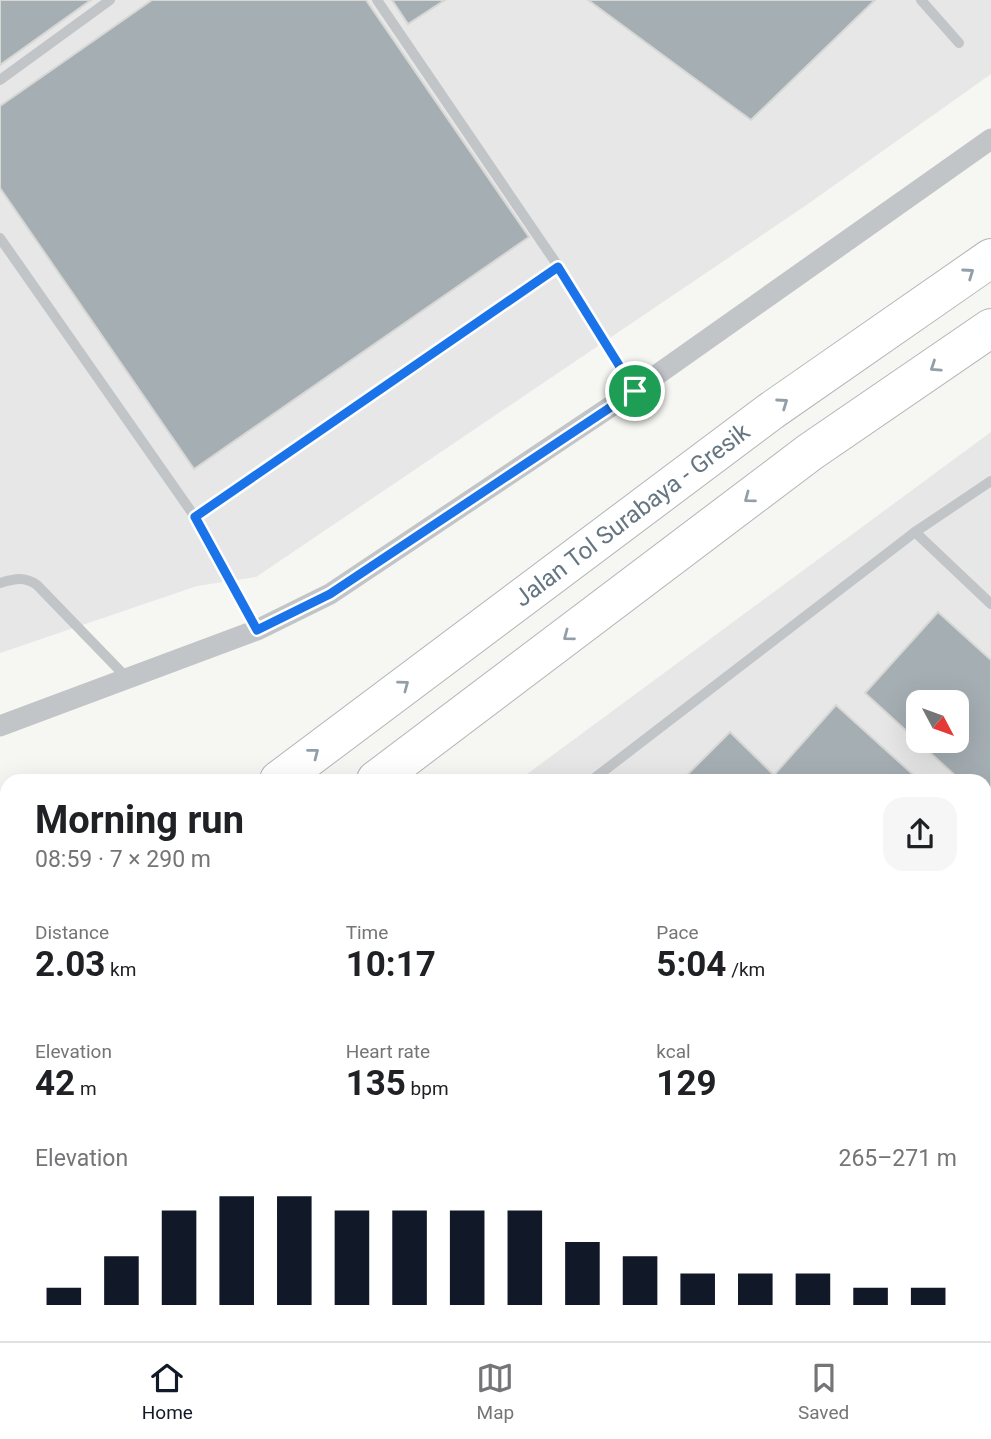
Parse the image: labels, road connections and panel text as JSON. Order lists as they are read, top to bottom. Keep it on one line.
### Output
{"streets":{"highway":["Jalan Tol Surabaya - Gresik"]},"north":"bottom right","page":{"heading":["Morning run","08:59 · 7 × 290 m"],"stats":[["Distance","2.03 km"],["Time","10:17"],["Pace","5:04 /km"],["Elevation","42 m"],["Heart rate","135 bpm"],["kcal","129"]],"chart":["Elevation","265–271 m"],"tabs":["Home","Map","Saved"]}}
